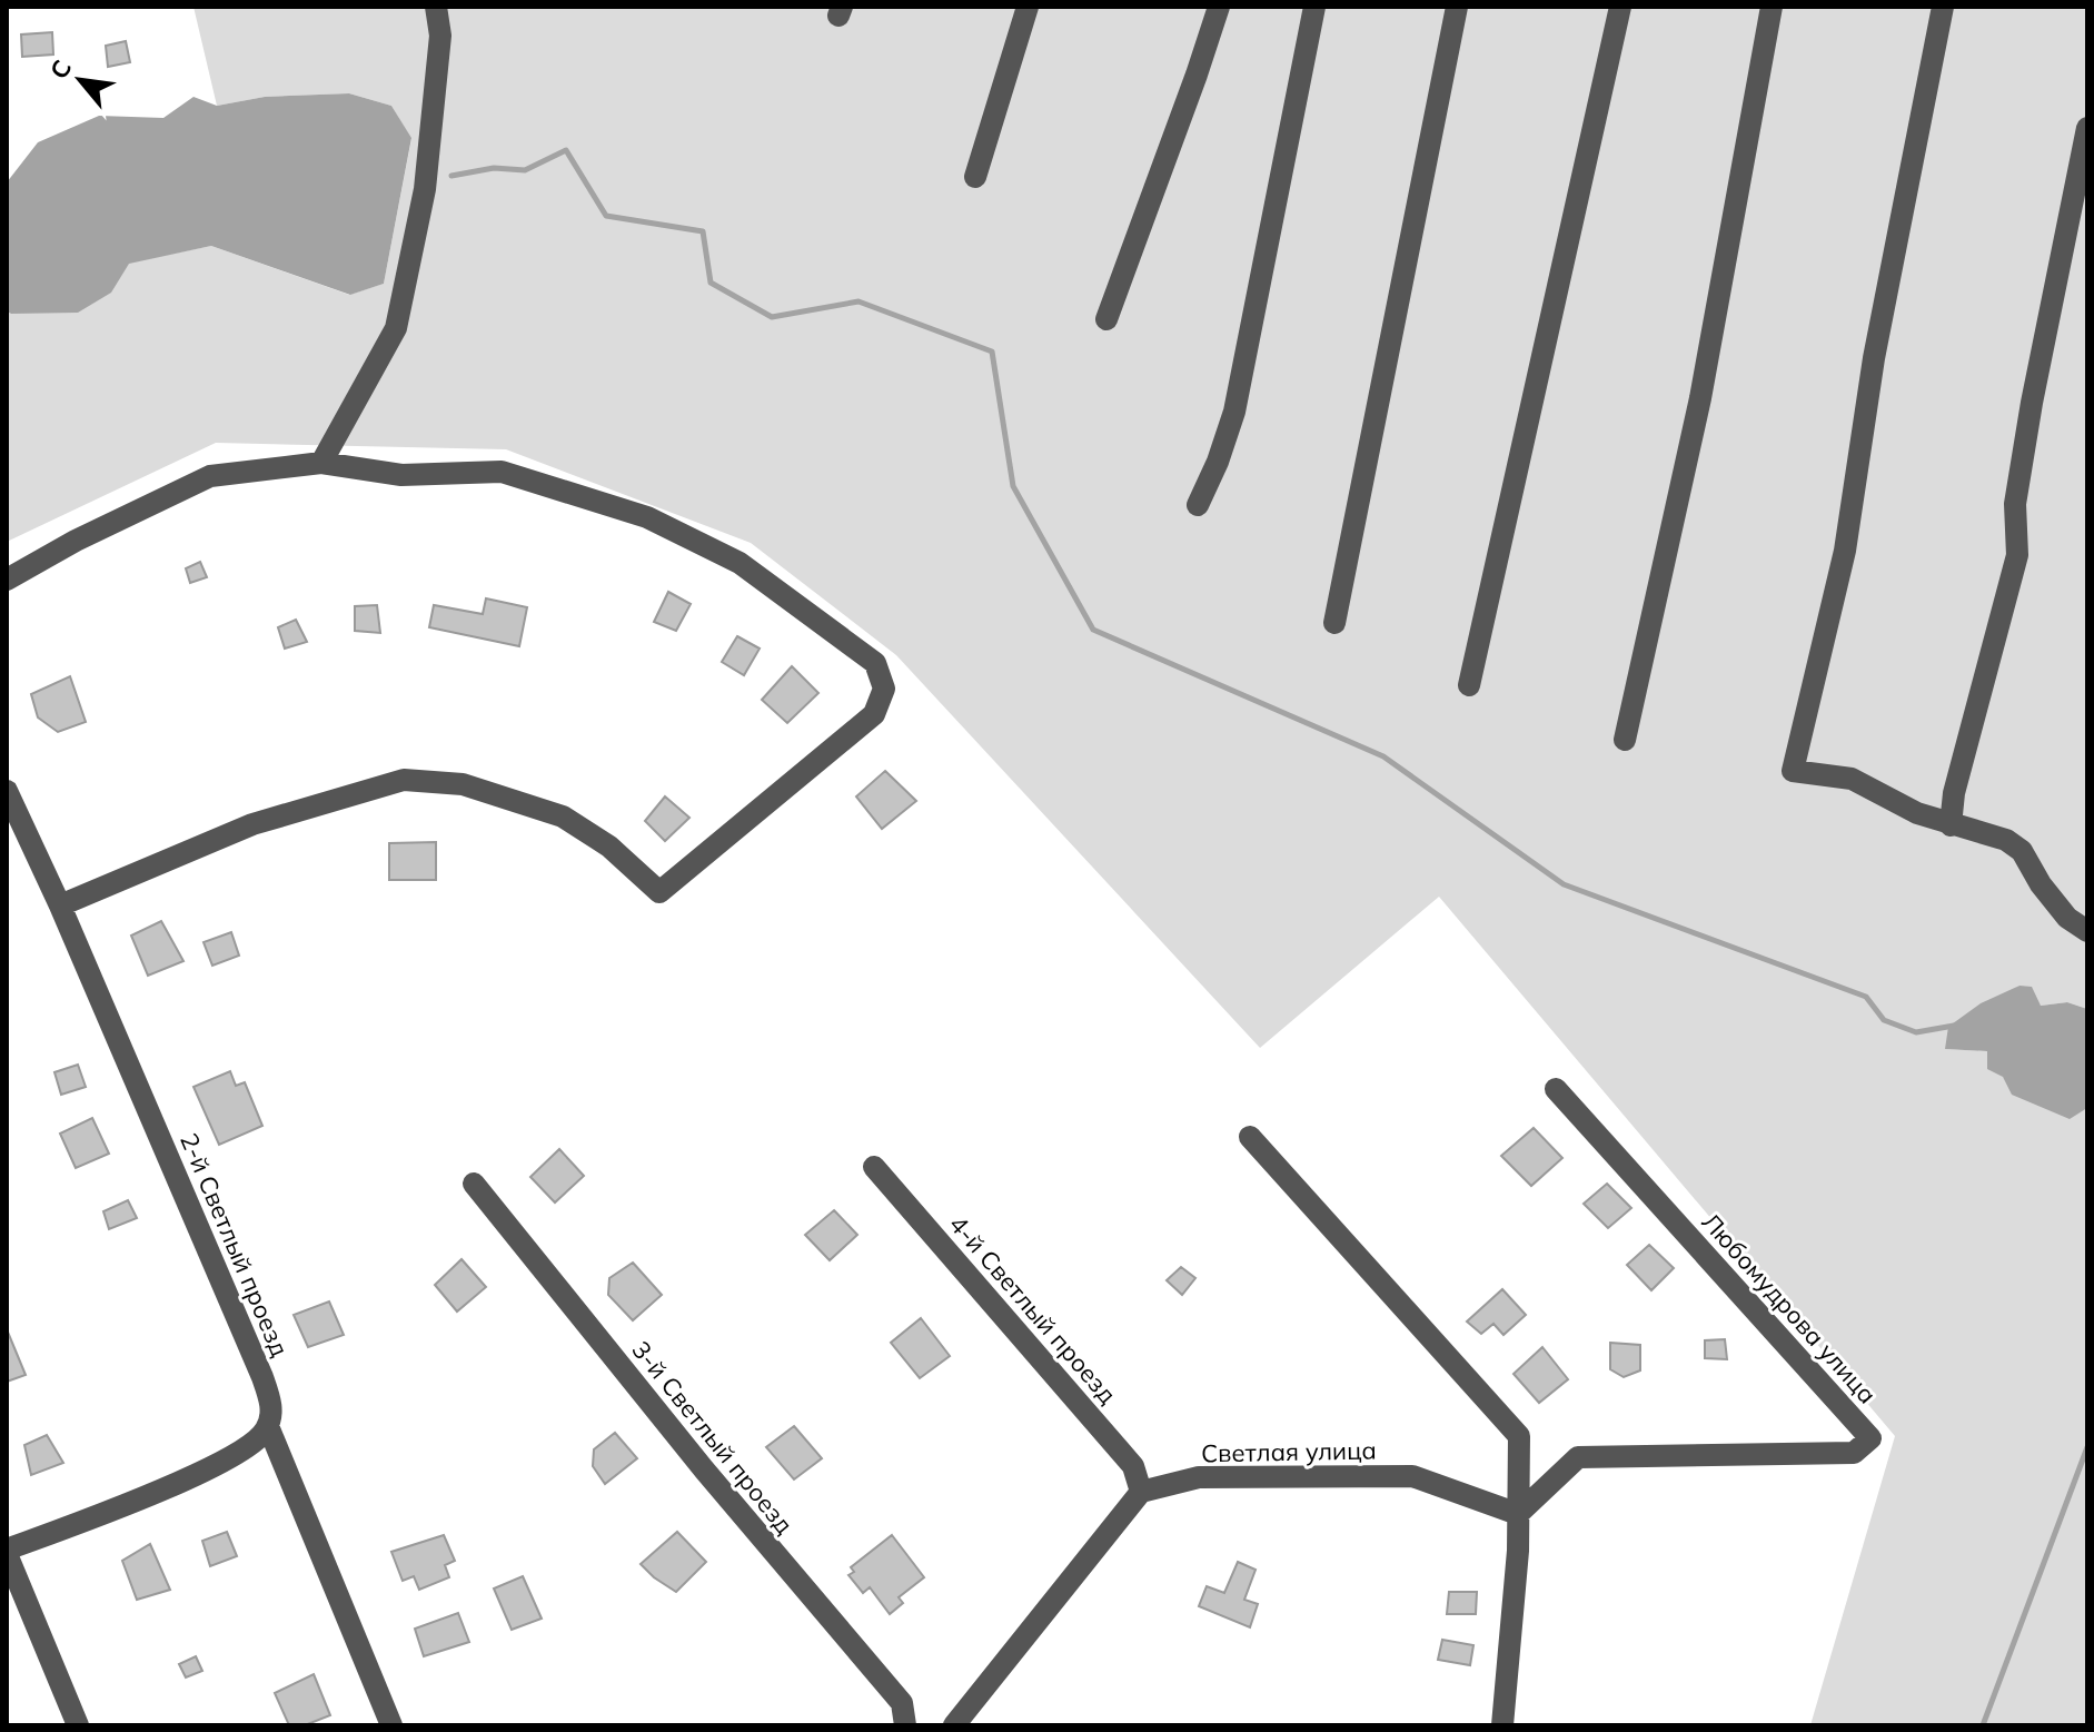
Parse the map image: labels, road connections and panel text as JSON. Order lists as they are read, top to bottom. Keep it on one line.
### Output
{"streets":{"street":["2-й Светлый проезд","Любомудрова улица","4-й Светлый проезд","3-й Светлый проезд","Светлая улица"]},"crossings":[["Любомудрова улица","Светлая улица"],["4-й Светлый проезд","Светлая улица"]],"north":"top left"}
